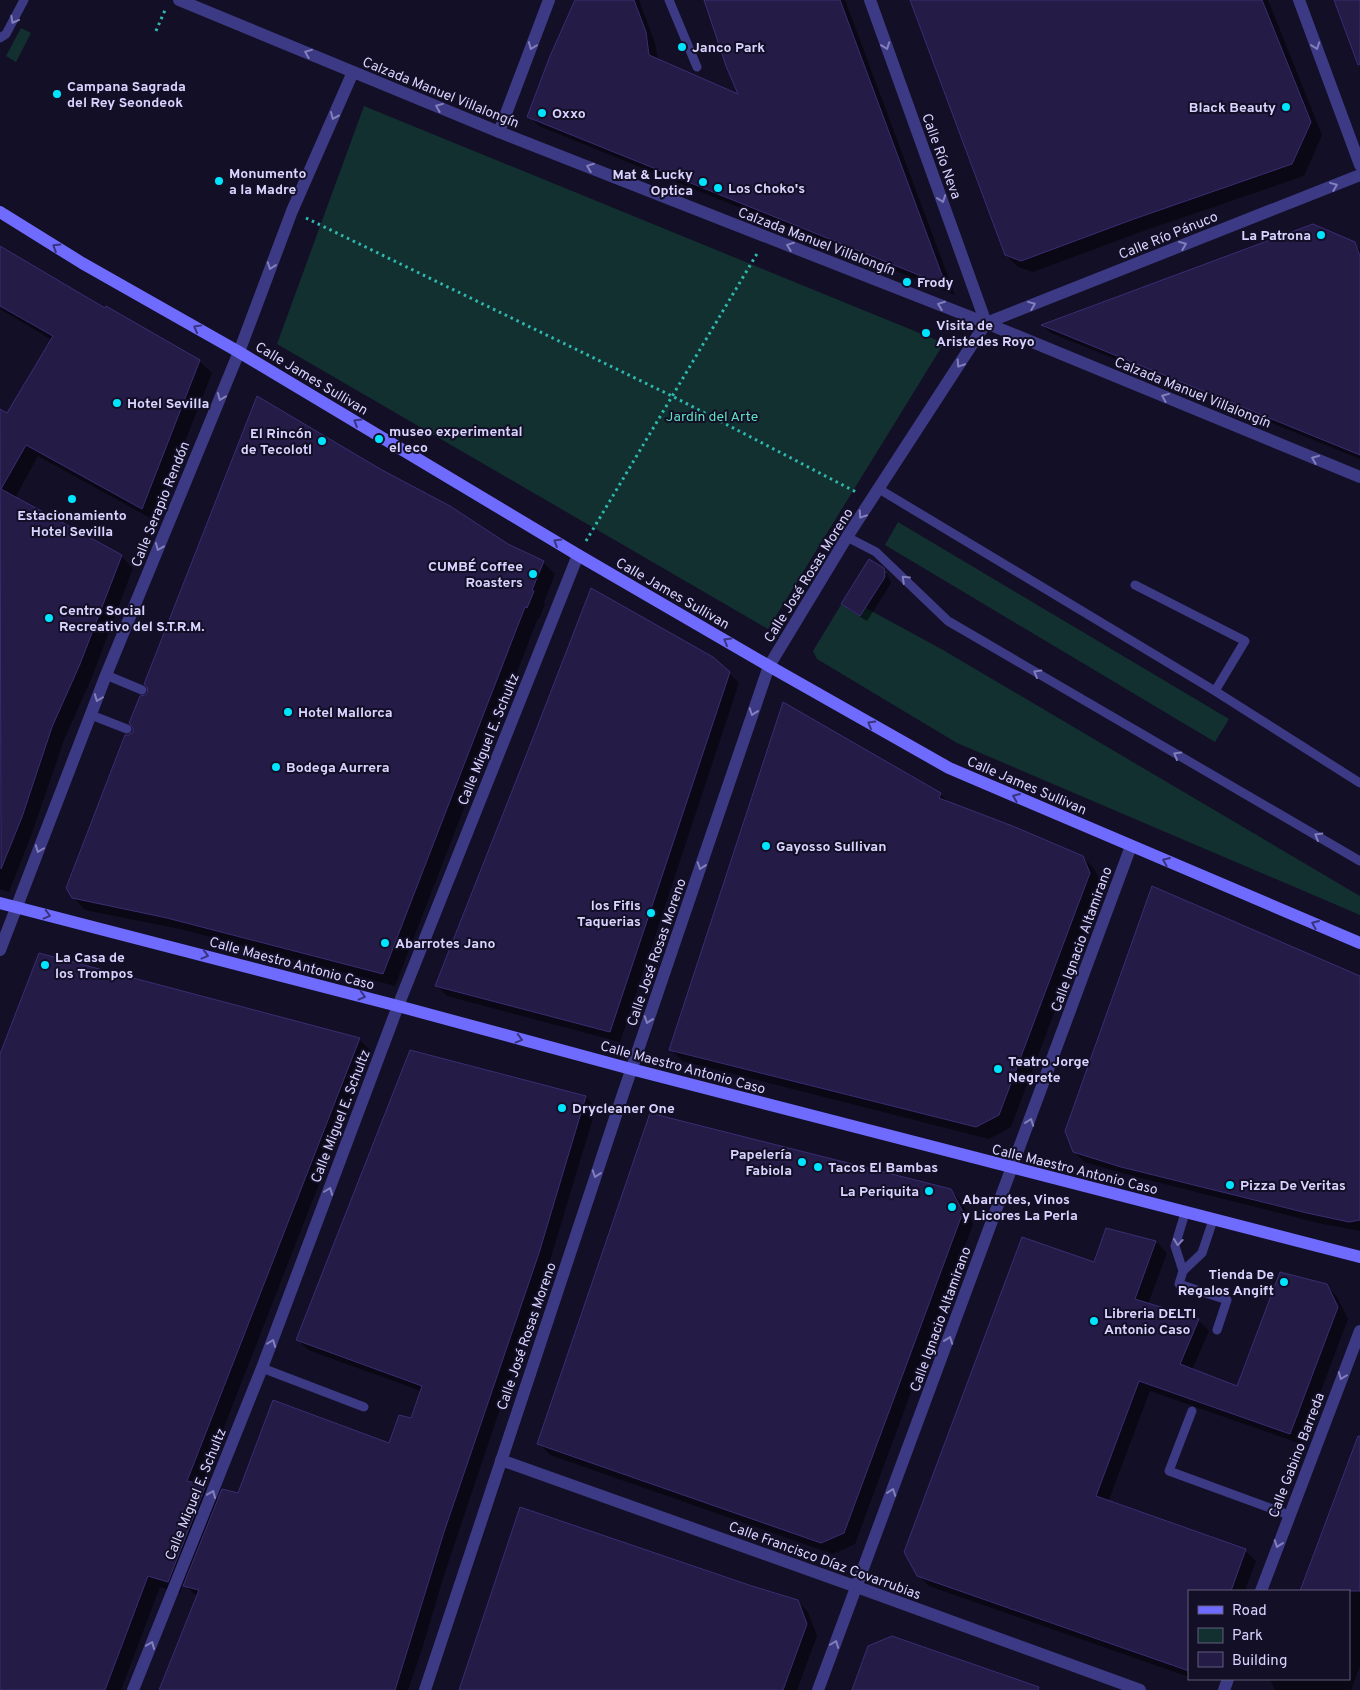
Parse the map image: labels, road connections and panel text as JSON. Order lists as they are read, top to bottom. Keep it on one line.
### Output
{"streets":{"main road":["Calle James Sullivan","Calle Maestro Antonio Caso"],"street":["Calzada Manuel Villalongín","Calle Río Neva","Calle Río Pánuco","Calle Serapio Rendón","Calle José Rosas Moreno","Calle Miguel E. Schultz","Calle Ignacio Altamirano","Calle Gabino Barreda","Calle Francisco Díaz Covarrubias"]},"crossings":[["Calzada Manuel Villalongín","Calle Río Neva"],["Calzada Manuel Villalongín","Calle Río Pánuco"],["Calzada Manuel Villalongín","Calle Serapio Rendón"],["Calzada Manuel Villalongín","Calle José Rosas Moreno"],["Calle Río Neva","Calle Río Pánuco"],["Calle Río Neva","Calle José Rosas Moreno"],["Calle Río Pánuco","Calle José Rosas Moreno"],["Calle James Sullivan","Calle Serapio Rendón"],["Calle James Sullivan","Calle José Rosas Moreno"],["Calle James Sullivan","Calle Miguel E. Schultz"],["Calle James Sullivan","Calle Ignacio Altamirano"],["Calle Serapio Rendón","Calle Maestro Antonio Caso"],["Calle José Rosas Moreno","Calle Maestro Antonio Caso"],["Calle José Rosas Moreno","Calle Francisco Díaz Covarrubias"],["Calle Miguel E. Schultz","Calle Maestro Antonio Caso"],["Calle Ignacio Altamirano","Calle Maestro Antonio Caso"],["Calle Ignacio Altamirano","Calle Francisco Díaz Covarrubias"]],"one_way":["Calzada Manuel Villalongín","Calle Río Neva","Calle Río Pánuco","Calle James Sullivan","Calle Serapio Rendón","Calle José Rosas Moreno","Calle Miguel E. Schultz","Calle Ignacio Altamirano","Calle Maestro Antonio Caso","Calle Gabino Barreda"],"parks":["Jardin del Arte"],"places":["Janco Park","Campana Sagrada del Rey Seondeok","Black Beauty","Oxxo","Monumento a la Madre","Mat & Lucky Optica","Los Choko's","La Patrona","Frody","Visita de Aristedes Royo","Hotel Sevilla","museo experimental el eco","El Rincón de Tecolotl","Estacionamiento Hotel Sevilla","CUMBÉ Coffee Roasters","Centro Social Recreativo del S.T.R.M.","Hotel Mallorca","Bodega Aurrera","Gayosso Sullivan","los Fifis Taquerias","Abarrotes Jano","La Casa de los Trompos","Teatro Jorge Negrete","Drycleaner One","Papelería Fabiola","Tacos El Bambas","Pizza De Veritas","La Periquita","Abarrotes, Vinos y Licores La Perla","Tienda De Regalos Angift","Libreria DELTI Antonio Caso"],"legend":["Road","Park","Building"]}
